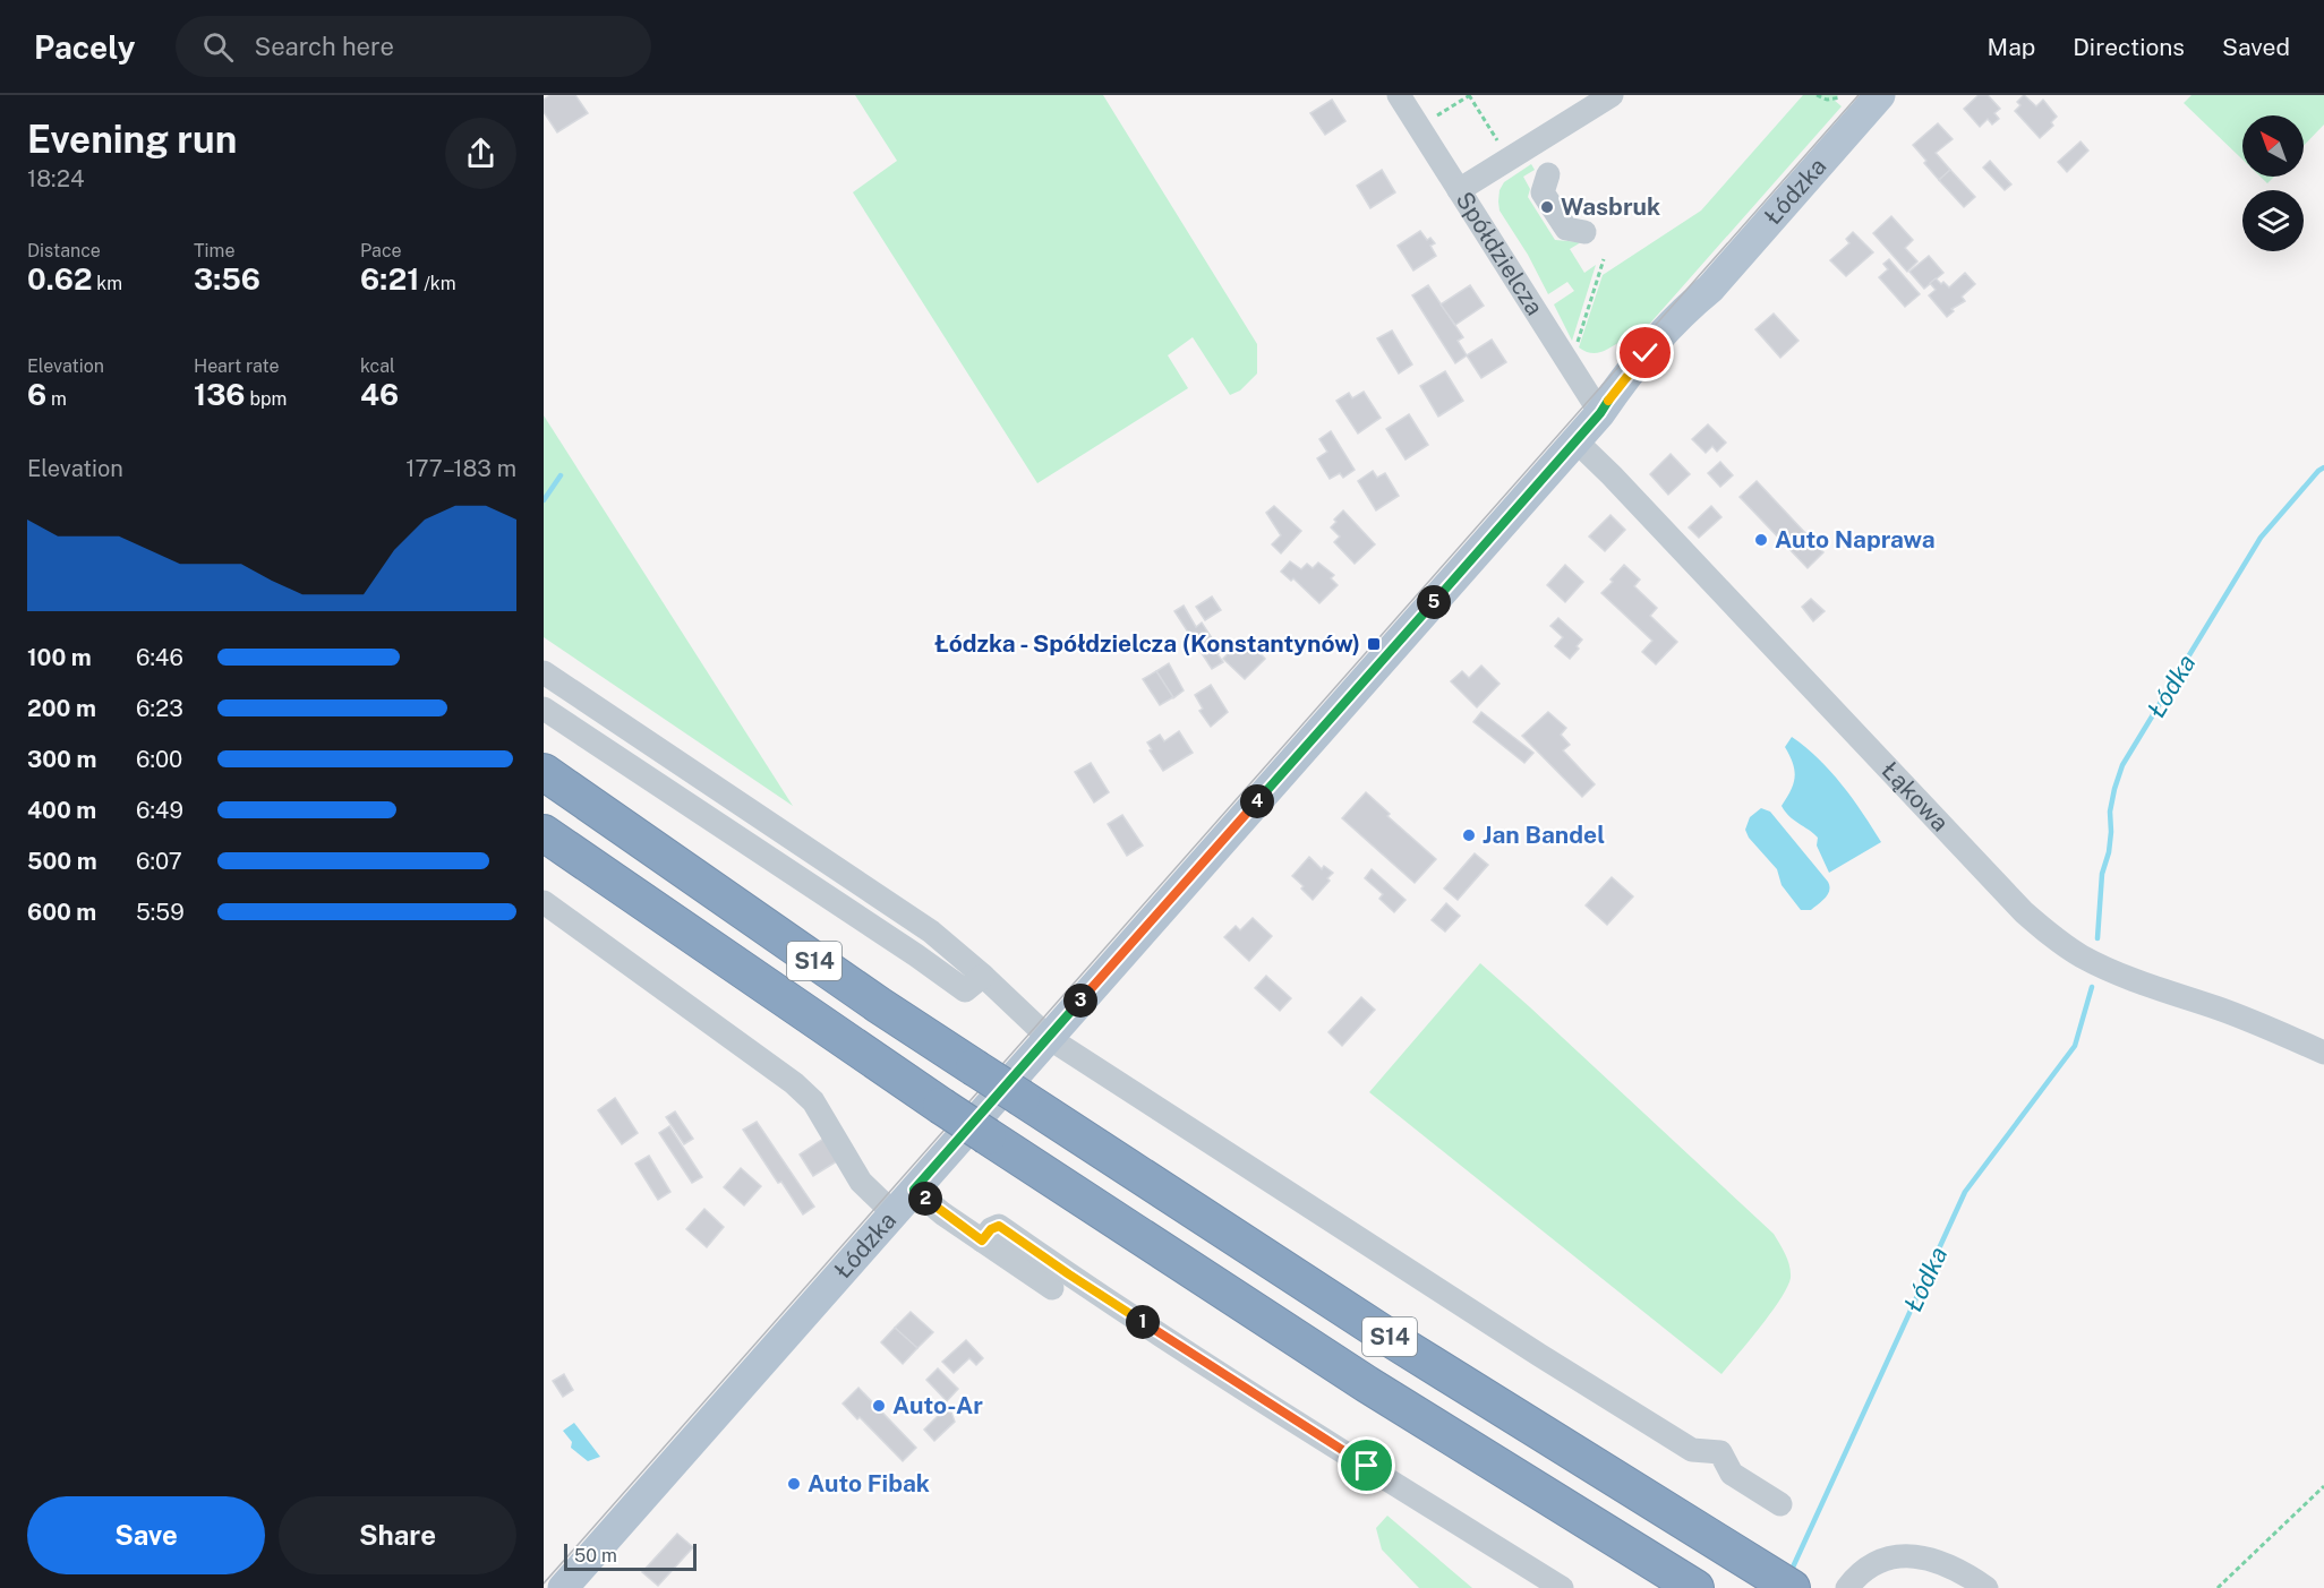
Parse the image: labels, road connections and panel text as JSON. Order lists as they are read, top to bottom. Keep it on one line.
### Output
{"streets":{"highway":["S14"],"main road":["Łódzka"],"street":["Spółdzielcza","Łąkowa"]},"crossings":[["Łódzka","Spółdzielcza"],["Łódzka","Łąkowa"]],"water":["Łódka"],"places":{"other":["Wasbruk","Auto Naprawa","Jan Bandel","Auto-Ar","Auto Fibak"],"transit":["Łódzka - Spółdzielcza (Konstantynów)"]},"scale_bar":"50 m","north":"top left","page":{"header":"Pacely","search":"Search here","nav":["Map","Directions","Saved"],"heading":["Evening run","18:24"],"stats":[["Distance","0.62 km"],["Time","3:56"],["Pace","6:21 /km"],["Elevation","6 m"],["Heart rate","136 bpm"],["kcal","46"]],"chart":["Elevation","177–183 m"],"pins":["5","4","3","2","1"],"list":[{"name":"100 m","note":"6:46"},{"name":"200 m","note":"6:23"},{"name":"300 m","note":"6:00"},{"name":"400 m","note":"6:49"},{"name":"500 m","note":"6:07"},{"name":"600 m","note":"5:59"}],"buttons":["Save","Share"],"scale":"50 m"}}
